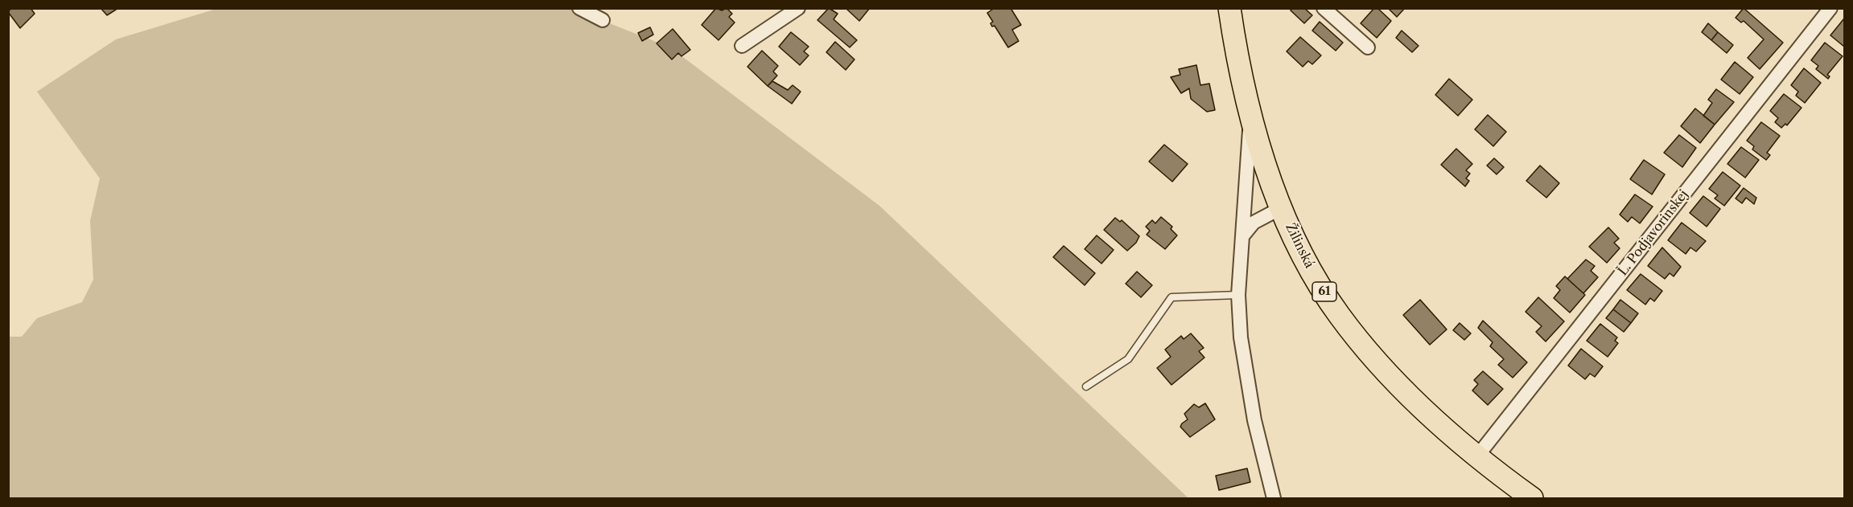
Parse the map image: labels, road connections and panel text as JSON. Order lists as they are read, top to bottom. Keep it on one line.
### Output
{"streets":{"main road":["Žilinská","61"],"street":["Ľ. Podjavorinskej"]},"crossings":[["Ľ. Podjavorinskej","Žilinská"],["Ľ. Podjavorinskej","61"],["Žilinská","61"]]}
